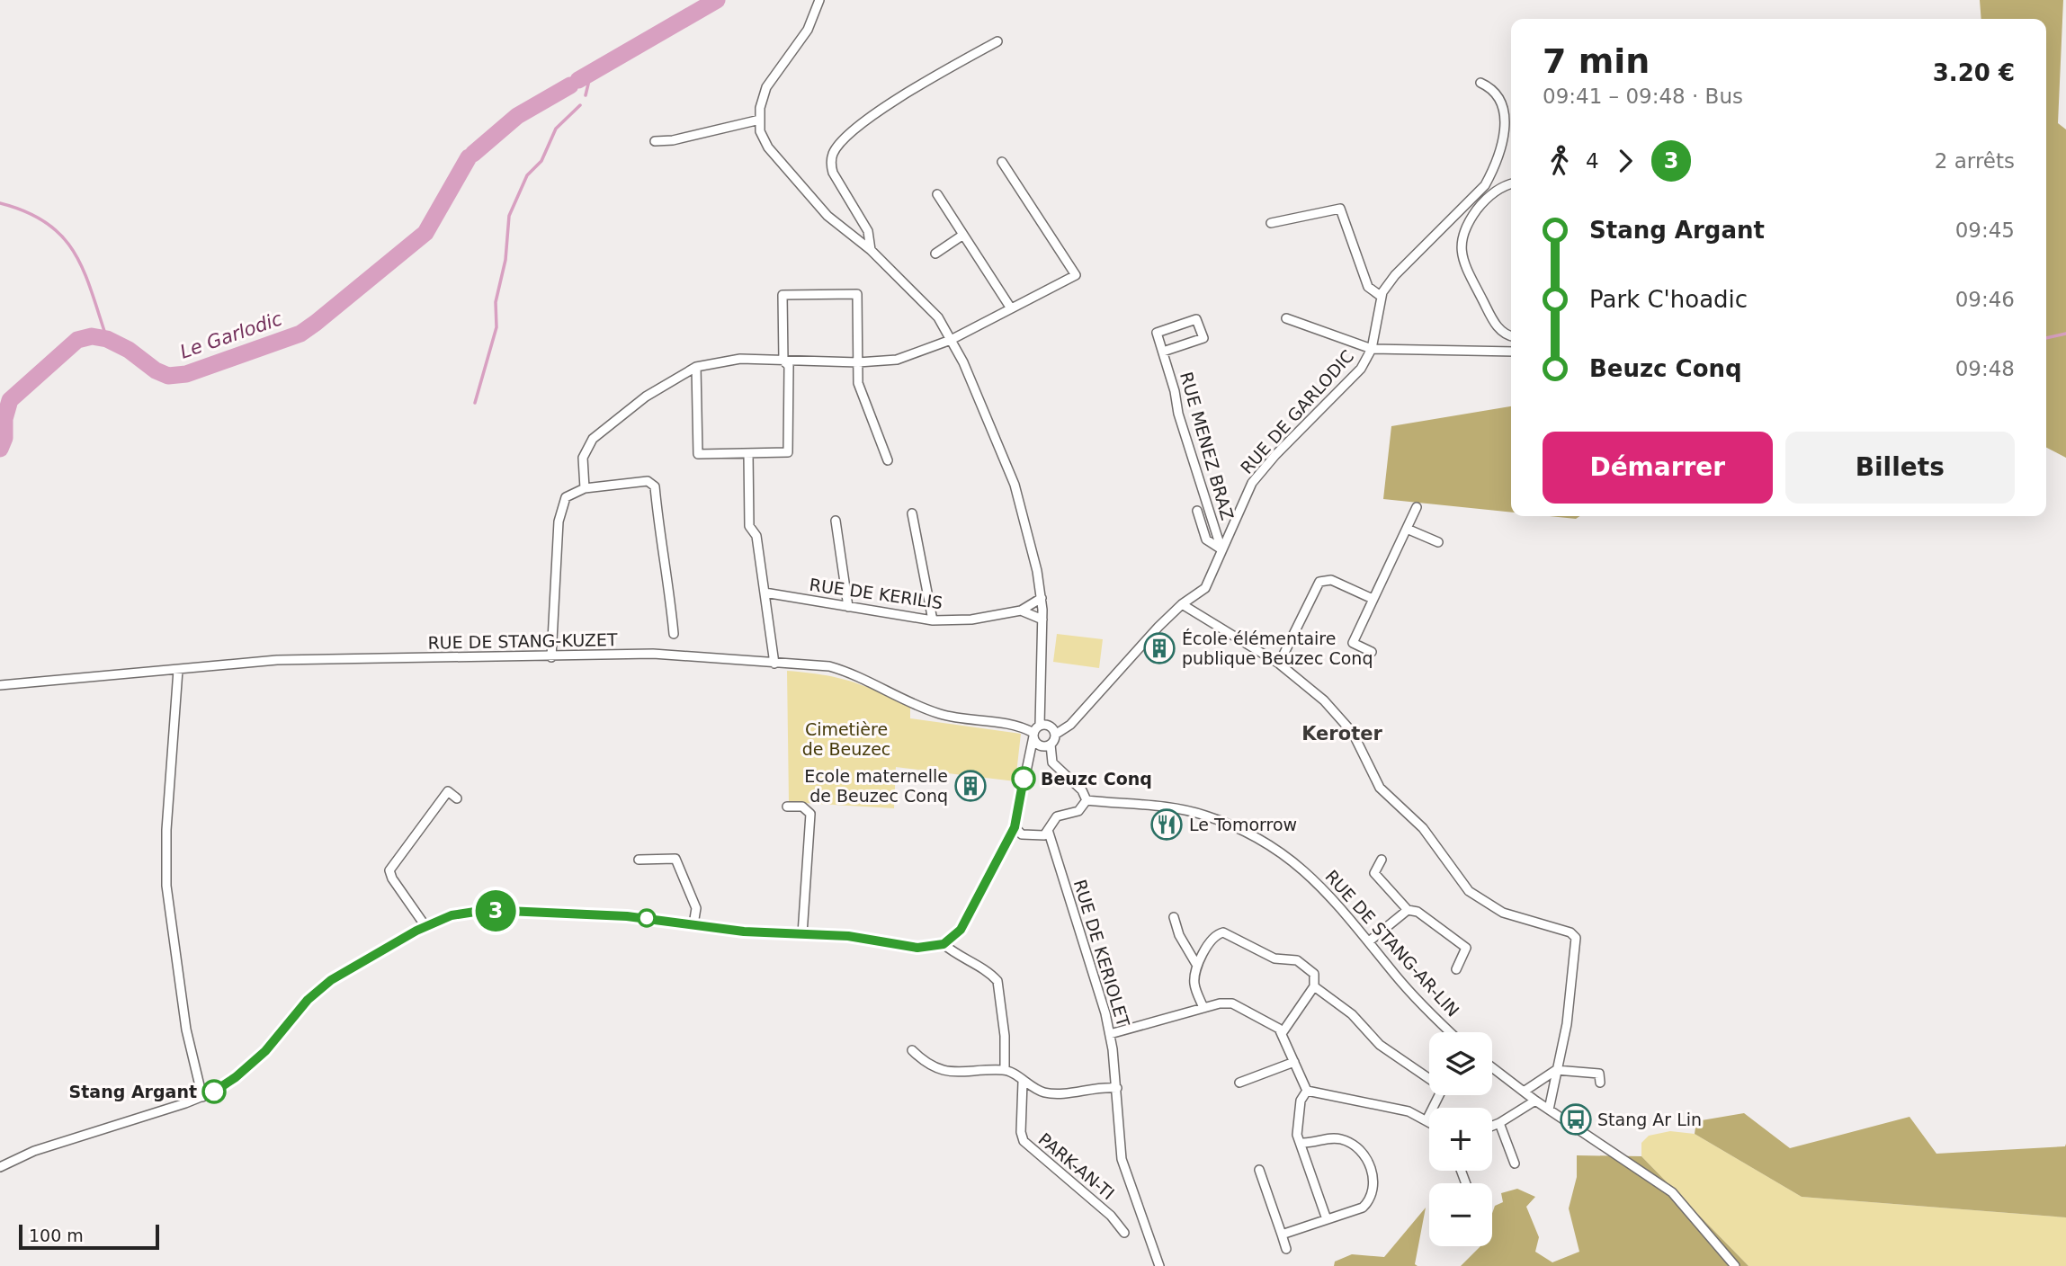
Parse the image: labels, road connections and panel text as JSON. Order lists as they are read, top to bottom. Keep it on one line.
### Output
{"streets":{"street":["RUE DE GARLODIC","RUE MENEZ BRAZ","RUE DE KERILIS","RUE DE STANG-KUZET","RUE DE STANG-AR-LIN","RUE DE KERIOLET","PARK-AN-TI"]},"crossings":[["RUE DE GARLODIC","RUE MENEZ BRAZ"]],"districts":["Keroter"],"water":["Le Garlodic"],"parks":["Cimetière de Beuzec"],"places":{"building":["École élémentaire publique Beuzec Conq","Ecole maternelle de Beuzec Conq"],"other":["Beuzc Conq","Stang Argant"],"restaurant":["Le Tomorrow"],"bus stop":["Stang Ar Lin"]},"lines":["bus line 3"],"scale_bar":"100 m","page":{"on_map":"3","heading":["7 min","09:41 – 09:48 · Bus","3.20 €"],"legs":["4","3","2 arrêts"],"list":[{"name":"Stang Argant","value":"09:45"},{"name":"Park C'hoadic","value":"09:46"},{"name":"Beuzc Conq","value":"09:48"}],"buttons":["Démarrer","Billets"],"map_buttons":["+","−"],"scale":"100 m"}}
